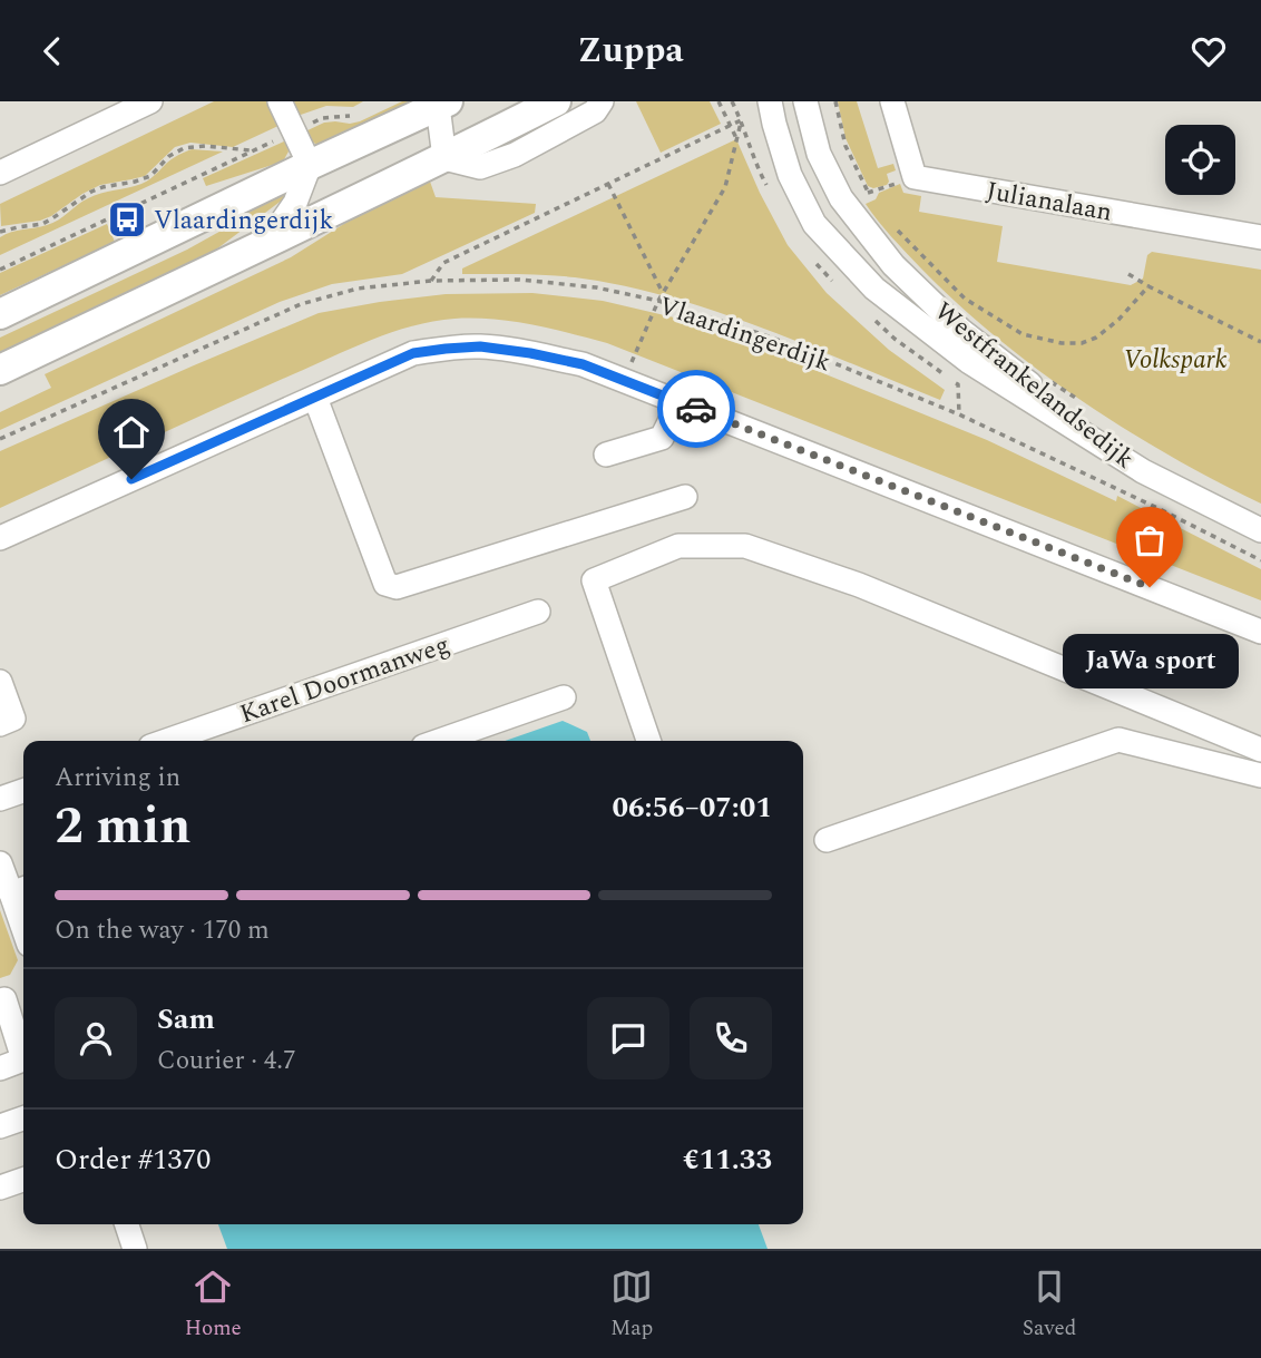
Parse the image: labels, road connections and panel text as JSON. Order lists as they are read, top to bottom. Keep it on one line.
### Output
{"streets":{"street":["Julianalaan","Westfrankelandsedijk","Karel Doormanweg"],"path":["Vlaardingerdijk"]},"crossings":[["Vlaardingerdijk","Westfrankelandsedijk"]],"parks":["Volkspark"],"places":{"bus stop":["Vlaardingerdijk"],"other":["JaWa sport"]},"page":{"header":"Zuppa","bubble":"JaWa sport","heading":["2 min","Arriving in","06:56–07:01"],"panel":["Sam","Courier · 4.7","Order #1370","€11.33"],"bar":"On the way · 170 m","tabs":["Home","Map","Saved"]}}
